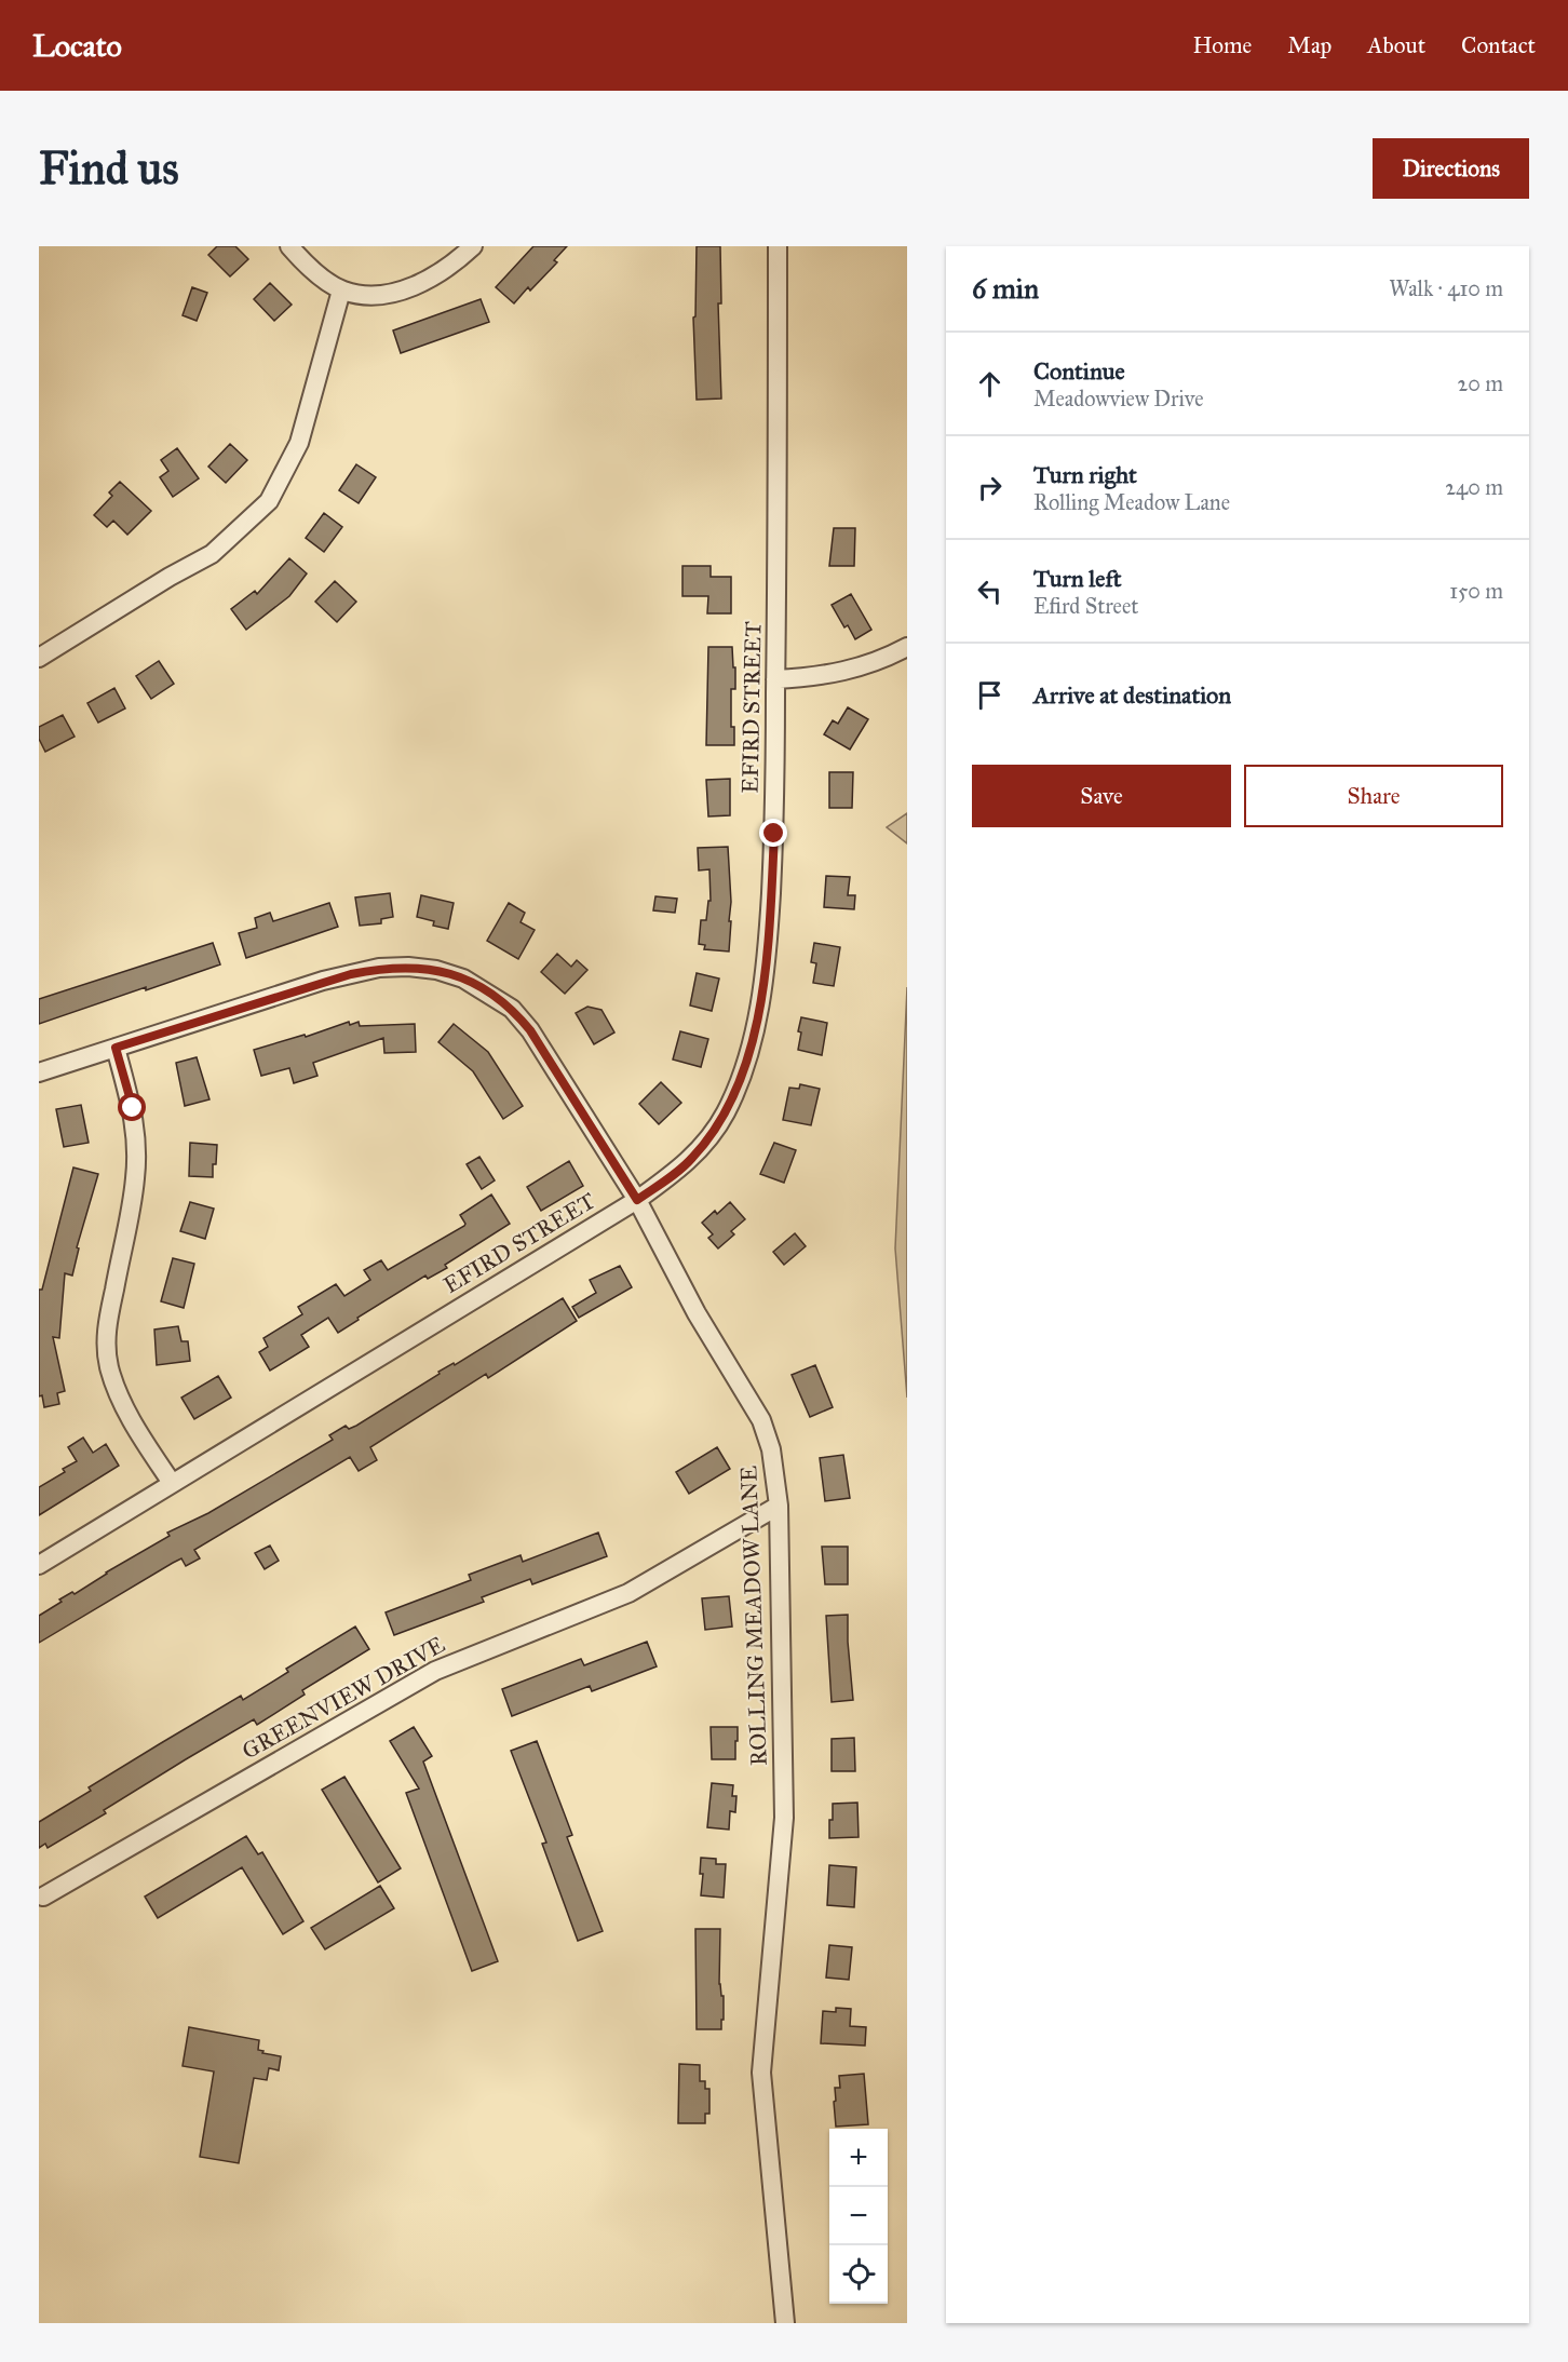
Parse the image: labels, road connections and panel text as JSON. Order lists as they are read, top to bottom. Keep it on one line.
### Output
{"streets":{"street":["EFIRD STREET","ROLLING MEADOW LANE","GREENVIEW DRIVE"]},"crossings":[["EFIRD STREET","ROLLING MEADOW LANE"],["ROLLING MEADOW LANE","GREENVIEW DRIVE"]],"page":{"header":"Locato","nav":["Home","Map","About","Contact"],"buttons":["Directions",["Save","Share"]],"title":"Find us","heading":["6 min","Walk · 410 m"],"list":[["Continue","Meadowview Drive","20 m"],["Turn right","Rolling Meadow Lane","240 m"],["Turn left","Efird Street","150 m"],"Arrive at destination"],"map_buttons":["+","−"]}}
